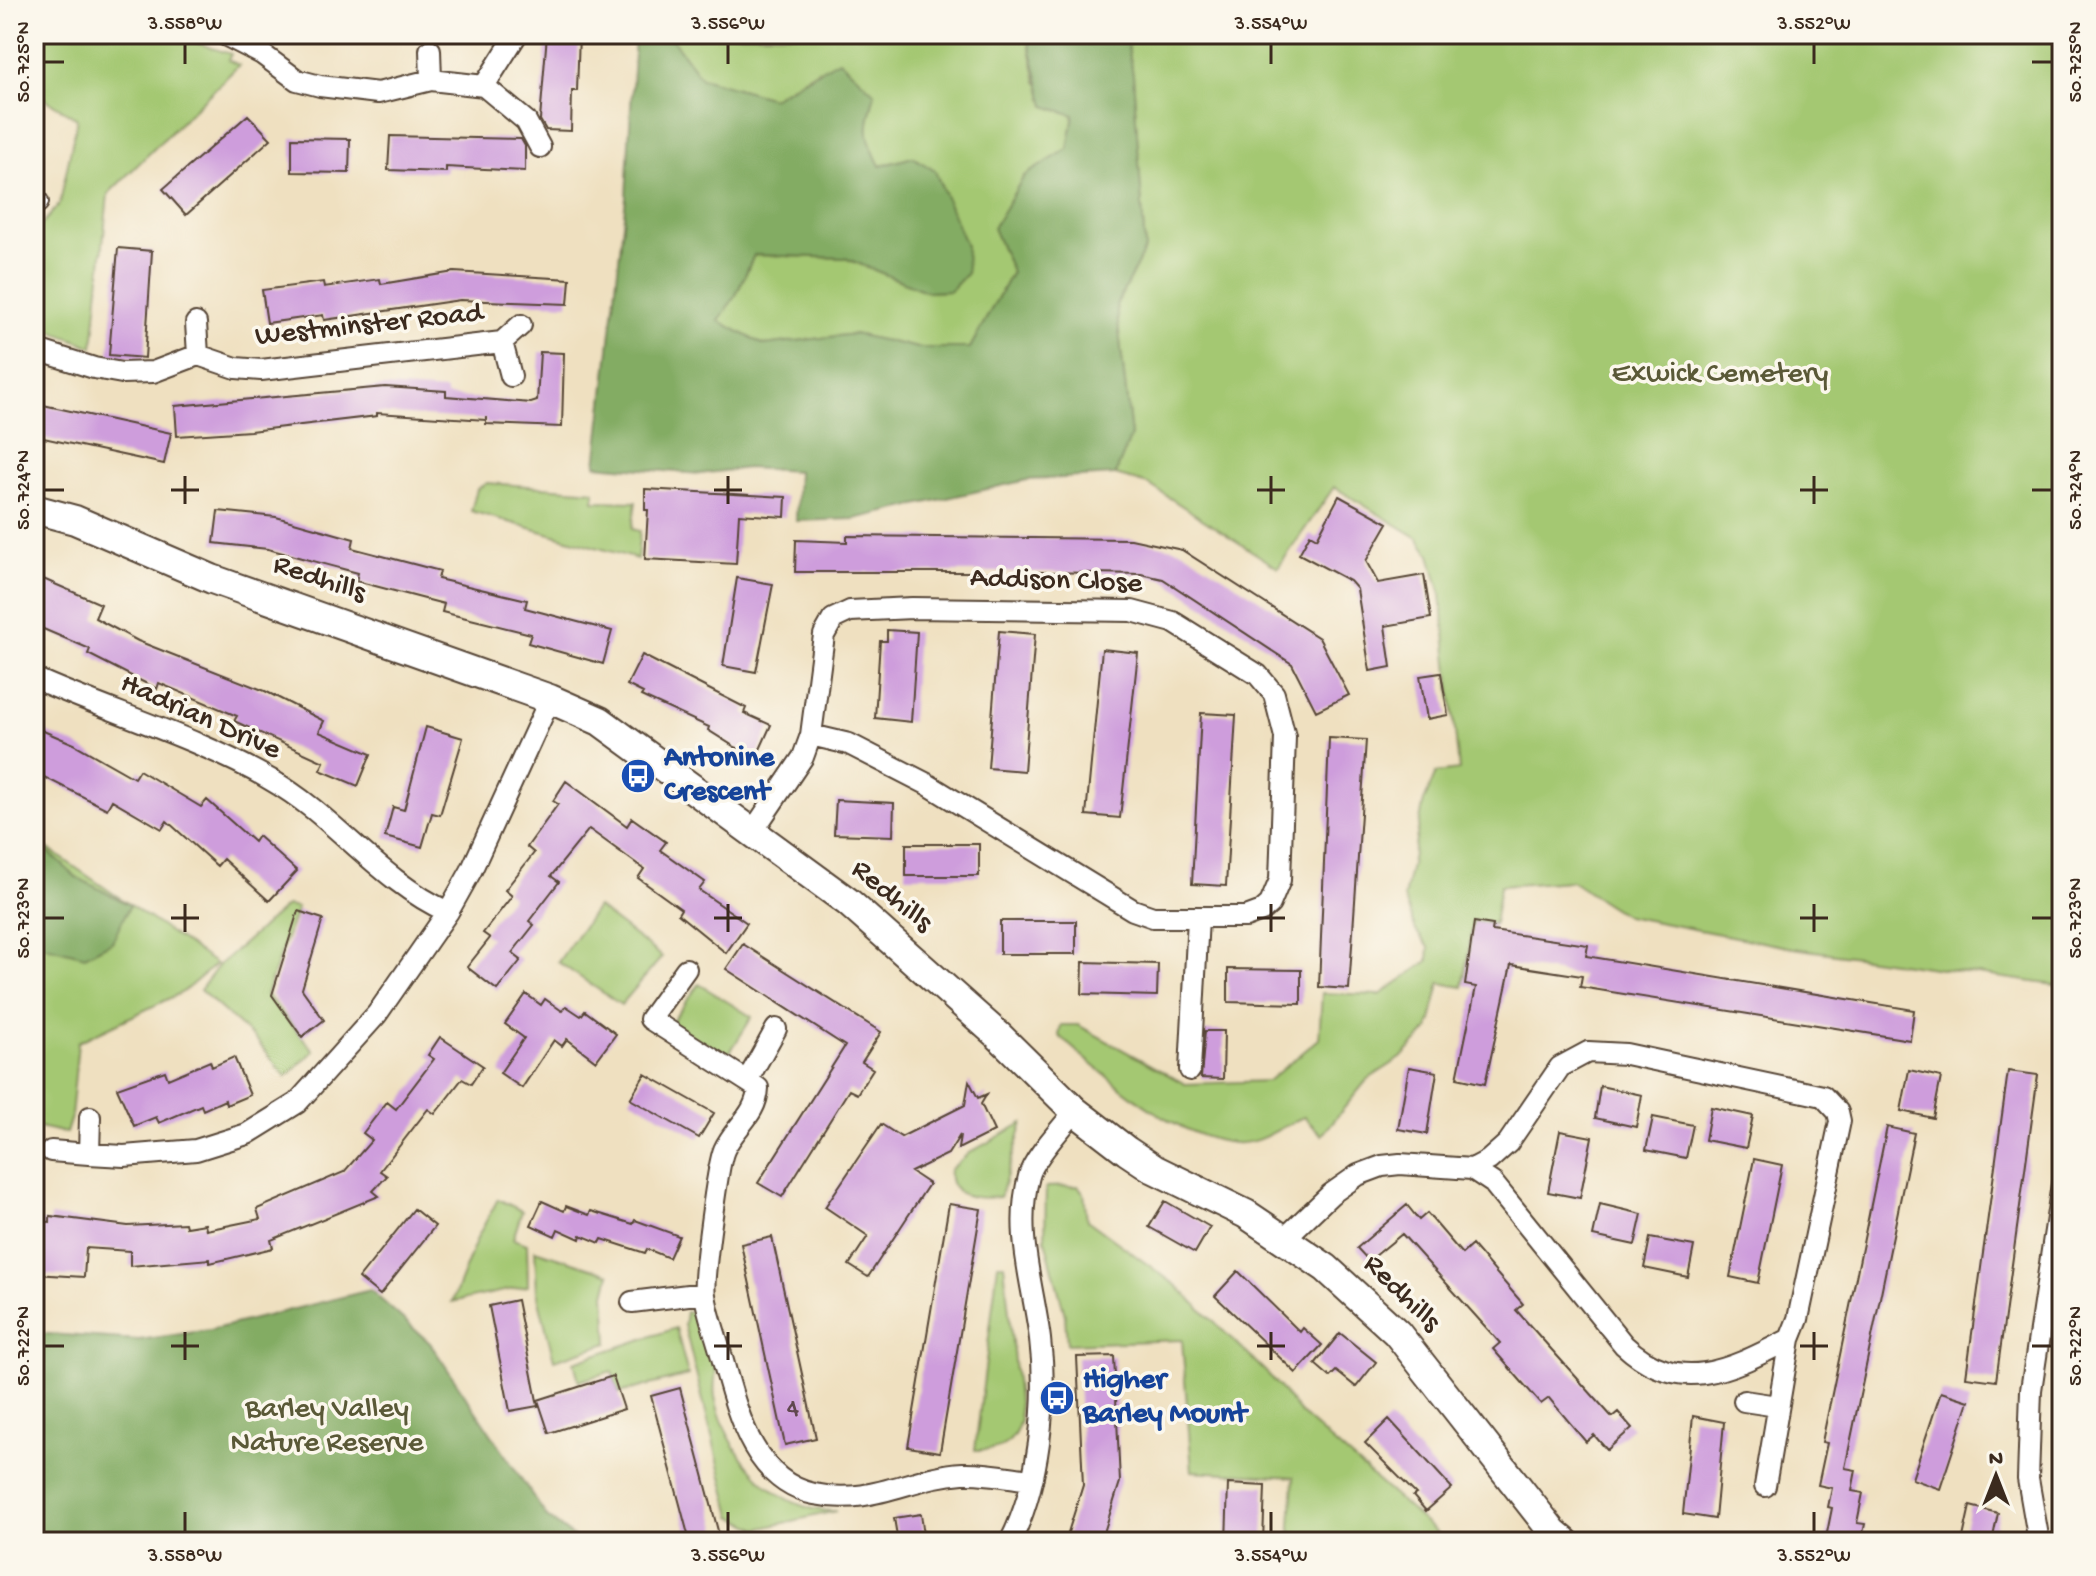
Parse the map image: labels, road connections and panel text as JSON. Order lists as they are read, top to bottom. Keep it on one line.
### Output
{"streets":{"street":["Westminster Road","Redhills","Addison Close","Hadrian Drive"]},"crossings":[["Redhills","Addison Close"]],"parks":["Exwick Cemetery","Barley Valley Nature Reserve"],"places":{"bus stop":["Antonine Crescent","Higher Barley Mount"]},"house_numbers":["4"],"north":"top","coordinates":["3.558°W","3.556°W","3.554°W","3.552°W","50.725°N","50.724°N","50.723°N","50.722°N"]}
